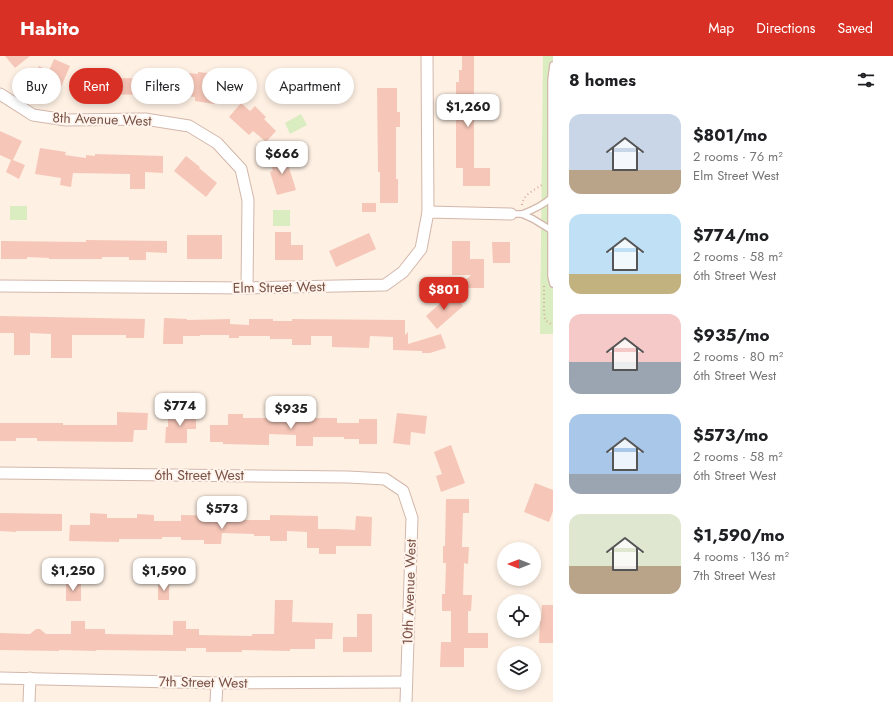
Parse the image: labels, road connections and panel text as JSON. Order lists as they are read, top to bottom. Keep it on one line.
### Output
{"streets":{"street":["8th Avenue West","Elm Street West","6th Street West","10th Avenue West","7th Street West"]},"crossings":[["8th Avenue West","Elm Street West"],["6th Street West","10th Avenue West"],["10th Avenue West","7th Street West"]],"north":"left","page":{"header":"Habito","nav":["Map","Directions","Saved"],"heading":"8 homes","chip":["Buy","Rent","Filters","New","Apartment"],"price":["$1,260","$666","$801","$774","$935","$573","$1,250","$1,590"],"list":[{"name":"$801/mo","note":"2 rooms · 76 m² · Elm Street West"},{"name":"$774/mo","note":"2 rooms · 58 m² · 6th Street West"},{"name":"$935/mo","note":"2 rooms · 80 m² · 6th Street West"},{"name":"$573/mo","note":"2 rooms · 58 m² · 6th Street West"},{"name":"$1,590/mo","note":"4 rooms · 136 m² · 7th Street West"}]}}
